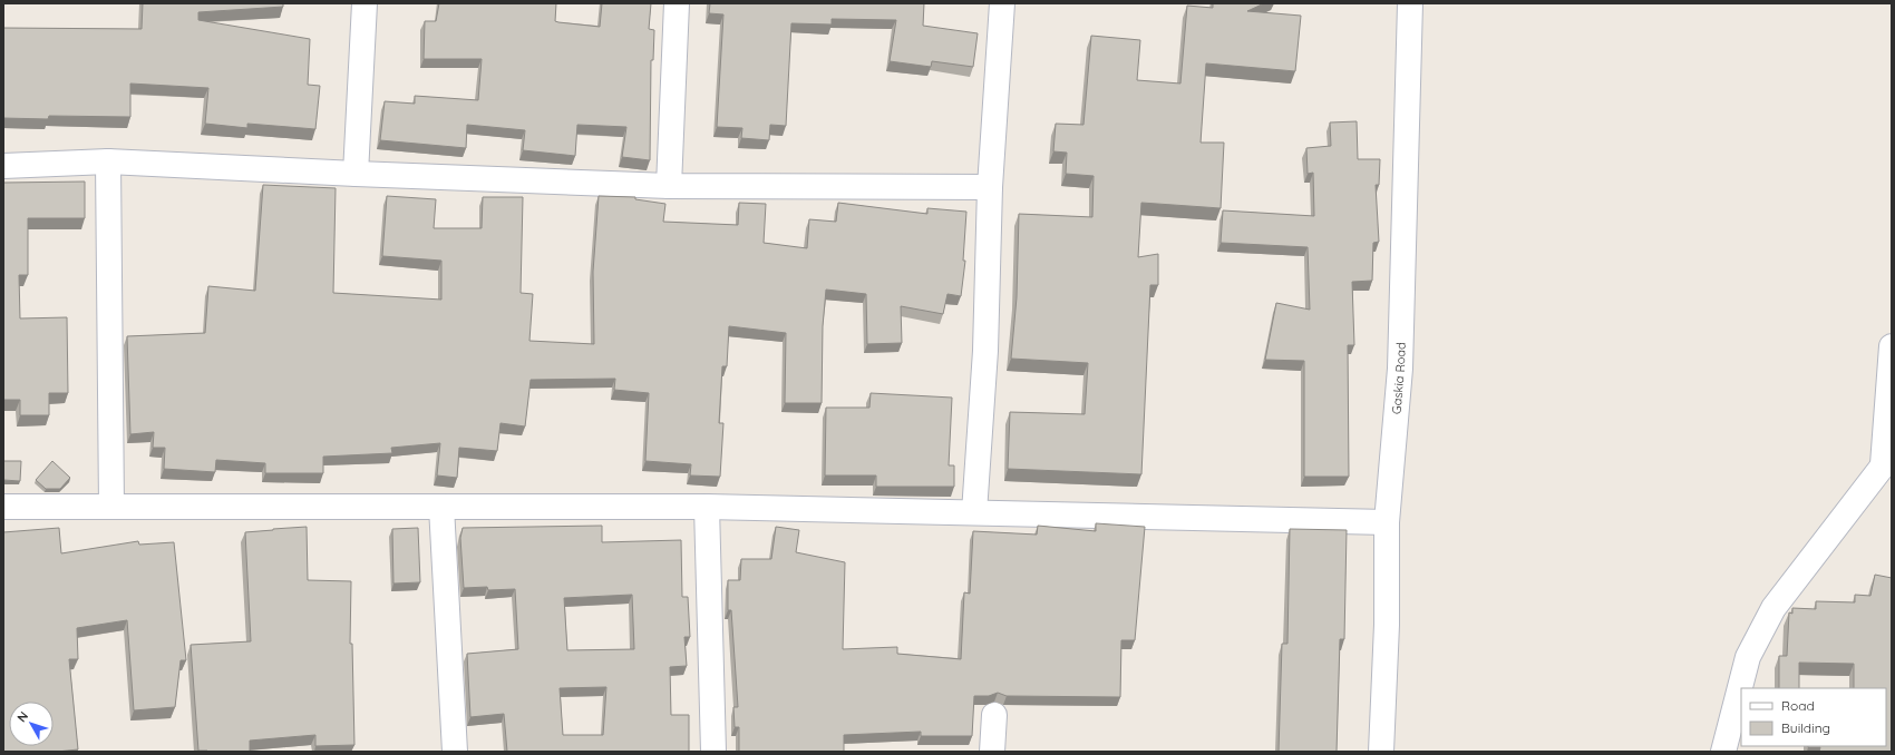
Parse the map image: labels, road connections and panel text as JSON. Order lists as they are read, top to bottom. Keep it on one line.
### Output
{"streets":{"street":["Gaskia Road"]},"legend":["Road","Building"],"north":"top left"}
